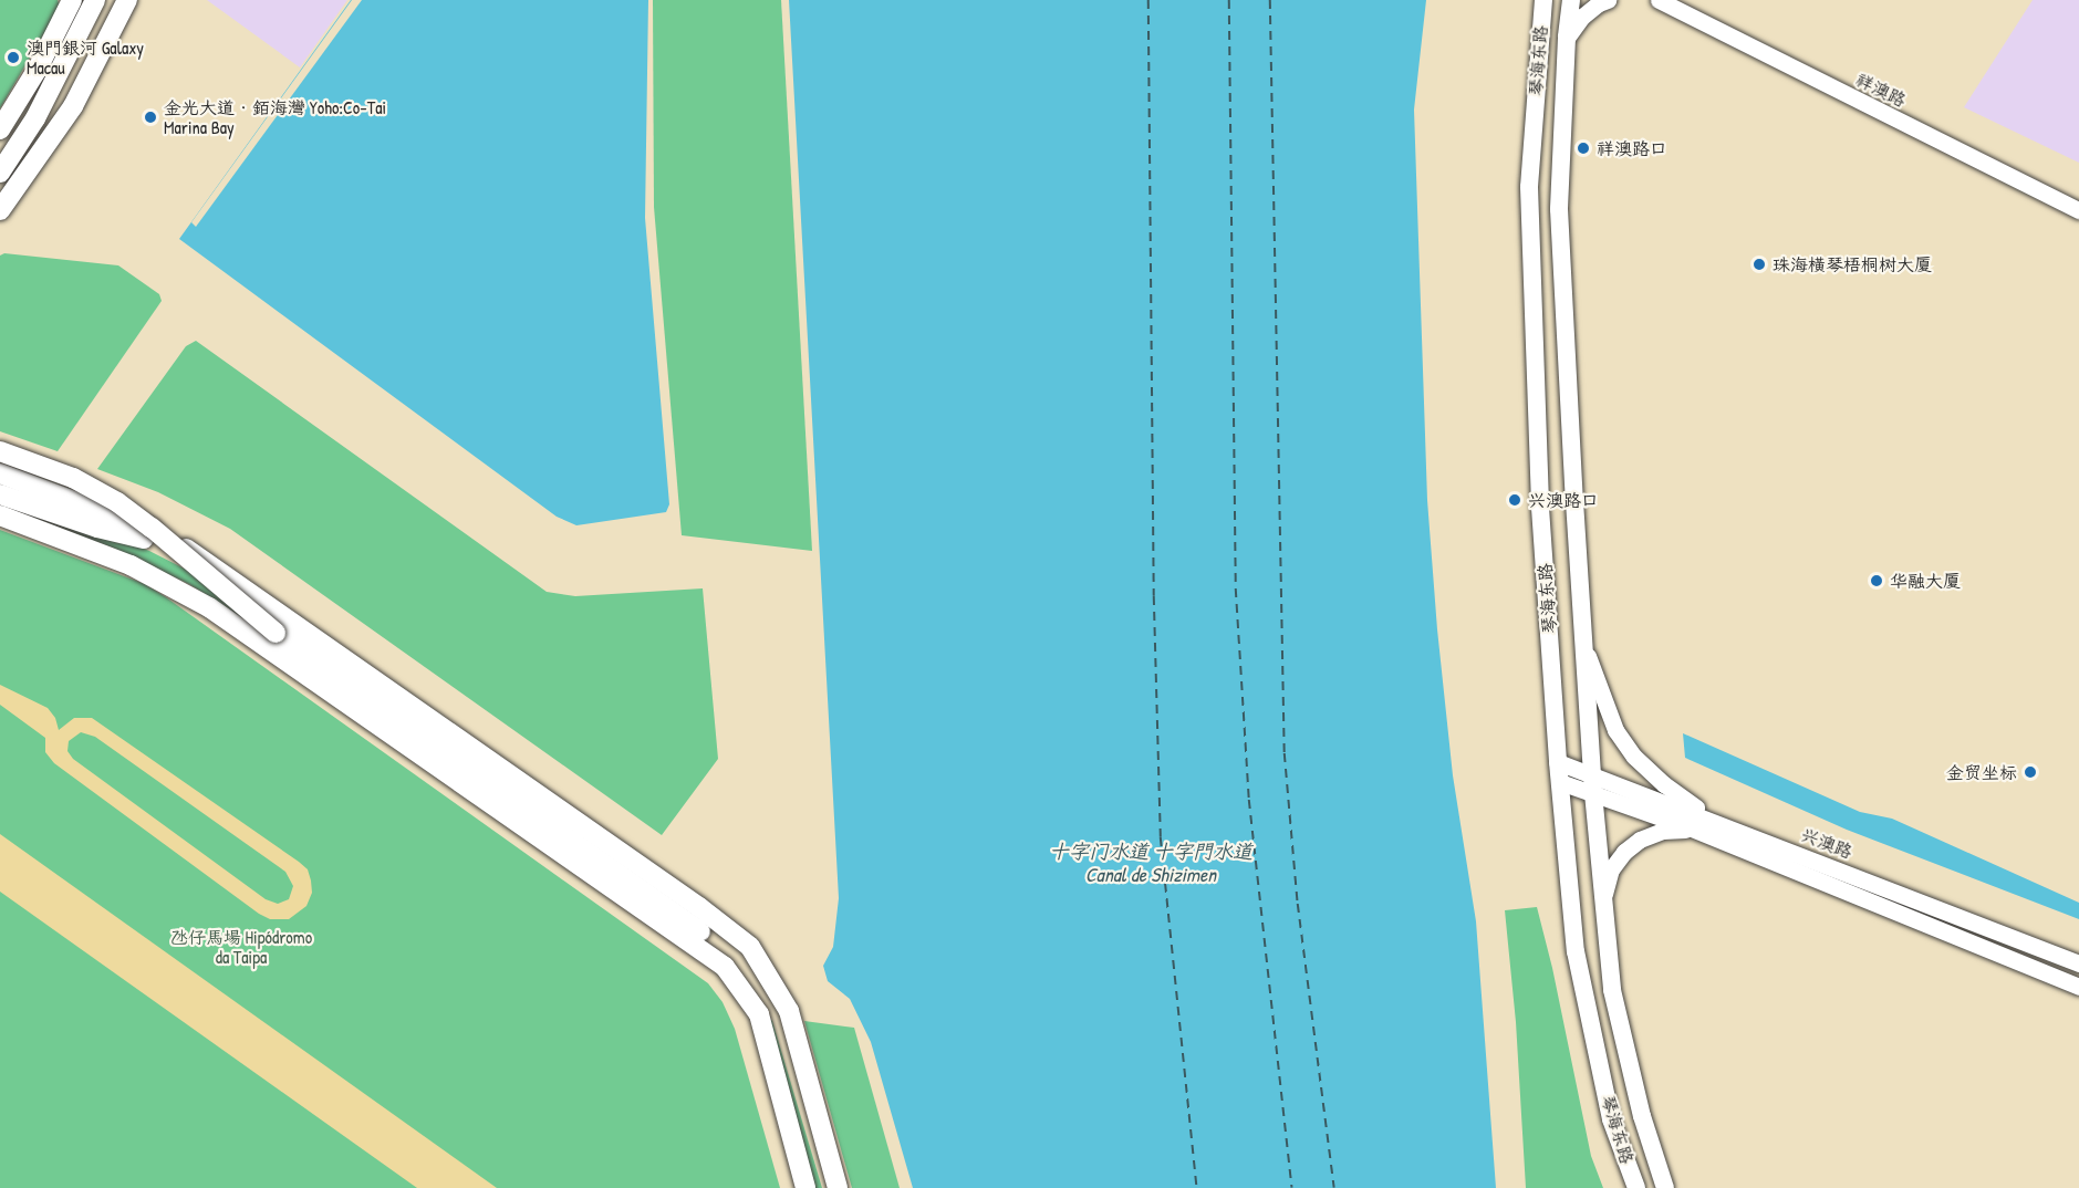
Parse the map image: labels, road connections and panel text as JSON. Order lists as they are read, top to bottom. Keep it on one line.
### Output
{"streets":{"main road":["琴海东路"],"street":["祥澳路","兴澳路"]},"crossings":[["琴海东路","兴澳路"]],"water":["十字门水道 十字門水道 Canal de Shizimen"],"parks":["氹仔馬場 Hipódromo da Taipa"],"places":["澳門銀河 Galaxy Macau","金光大道．銆海灣 Yoho:Co-Tai Marina Bay","祥澳路口","珠海横琴梧桐树大厦","兴澳路口","华融大厦","金贸坐标"]}
